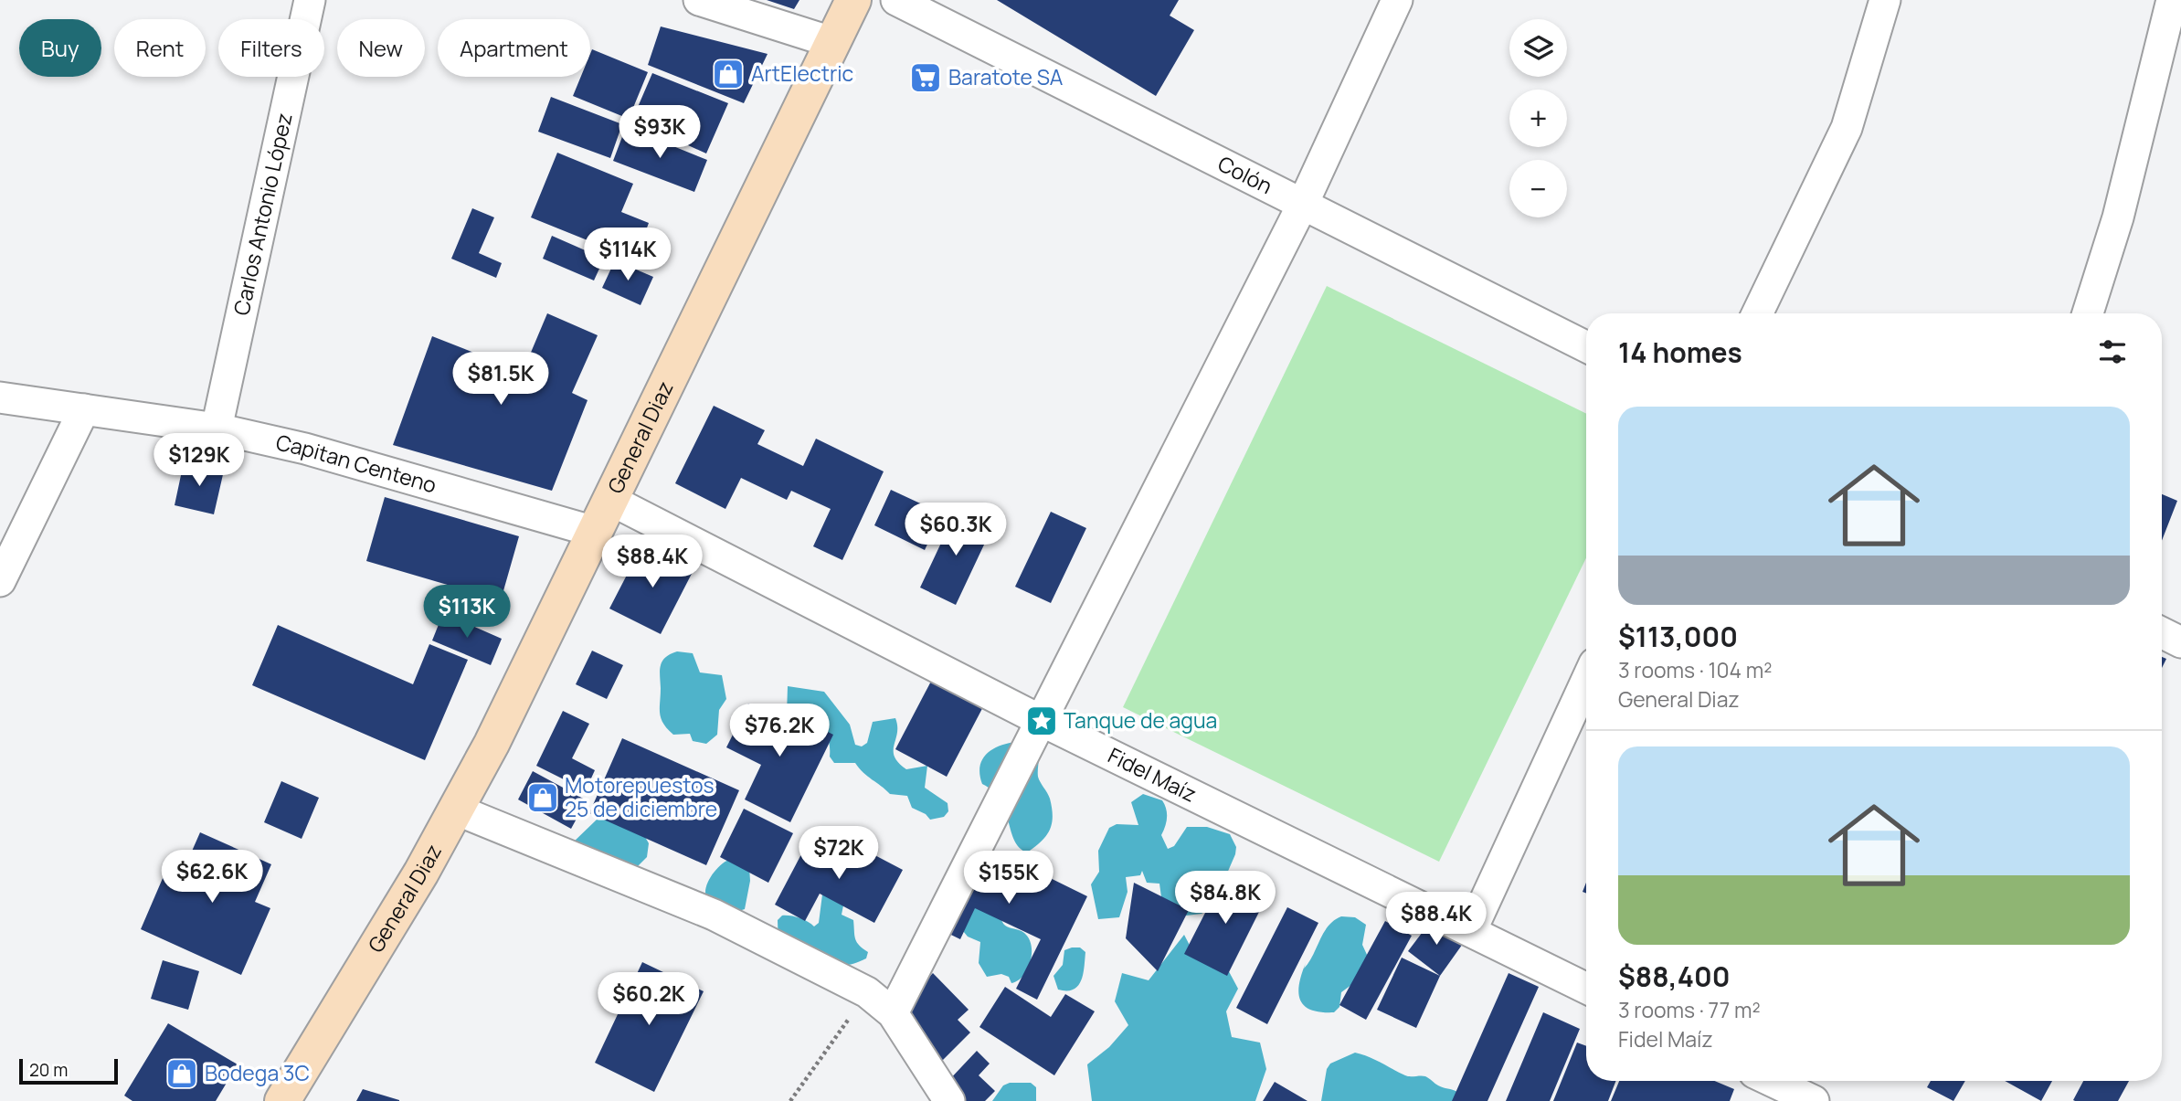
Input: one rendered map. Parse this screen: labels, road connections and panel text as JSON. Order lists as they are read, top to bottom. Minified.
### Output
{"streets":{"main road":["General Diaz"],"street":["Colón","Carlos Antonio López","Capitan Centeno","Fidel Maíz"]},"crossings":[["Carlos Antonio López","Capitan Centeno"],["General Diaz","Capitan Centeno"],["General Diaz","Fidel Maíz"]],"places":{"shop":["ArtElectric","Motorepuestos 25 de diciembre","Bodega 3C"],"supermarket":["Baratote SA"],"place":["Tanque de agua"]},"scale_bar":"20 m","page":{"map_buttons":["+","−"],"chip":["Buy","Rent","Filters","New","Apartment"],"price":["$93K","$114K","$81.5K","$129K","$60.3K","$88.4K","$113K","$76.2K","$72K","$62.6K","$155K","$84.8K","$88.4K","$60.2K"],"heading":"14 homes","list":[{"name":"$113,000","note":"3 rooms · 104 m² · General Diaz"},{"name":"$88,400","note":"3 rooms · 77 m² · Fidel Maíz"}],"scale":"20 m"}}
